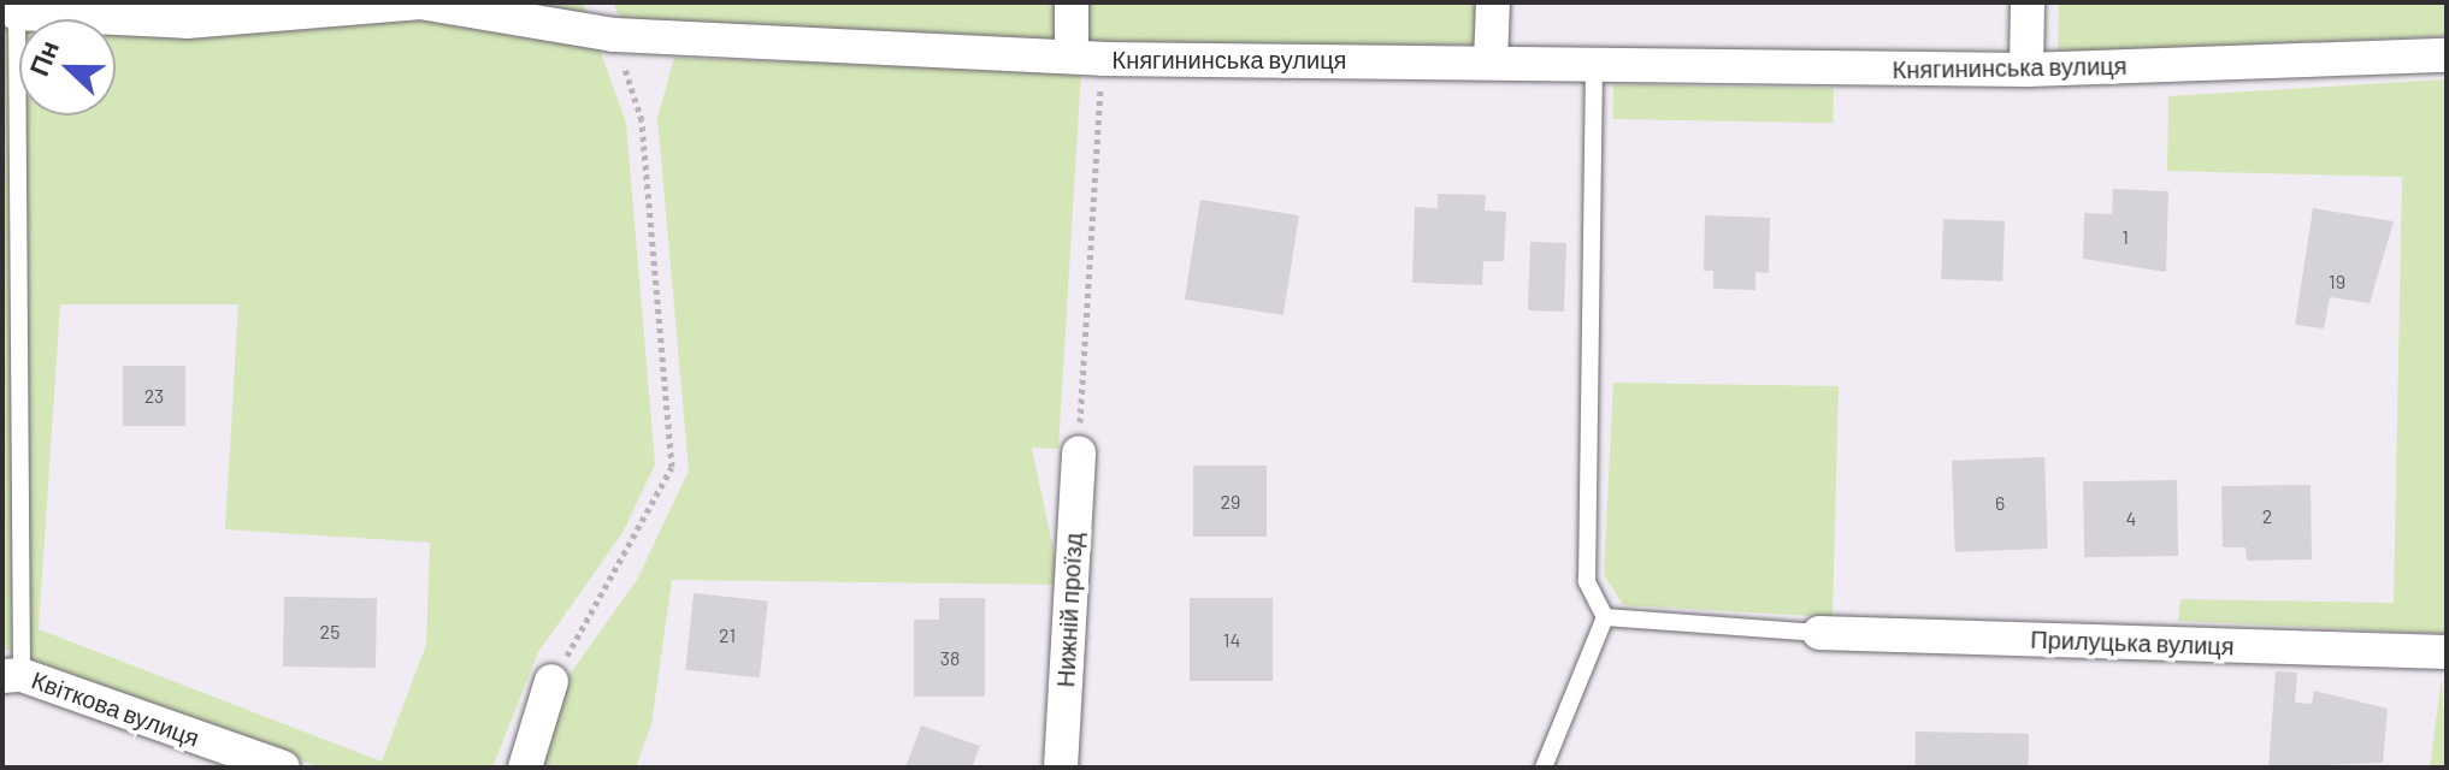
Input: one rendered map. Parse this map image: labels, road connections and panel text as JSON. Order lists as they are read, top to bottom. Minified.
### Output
{"streets":{"street":["Княгининська вулиця","Нижній проїзд","Прилуцька вулиця","Квіткова вулиця"]},"house_numbers":["1","19","23","29","6","2","4","25","21","14","38"],"north":"left"}
